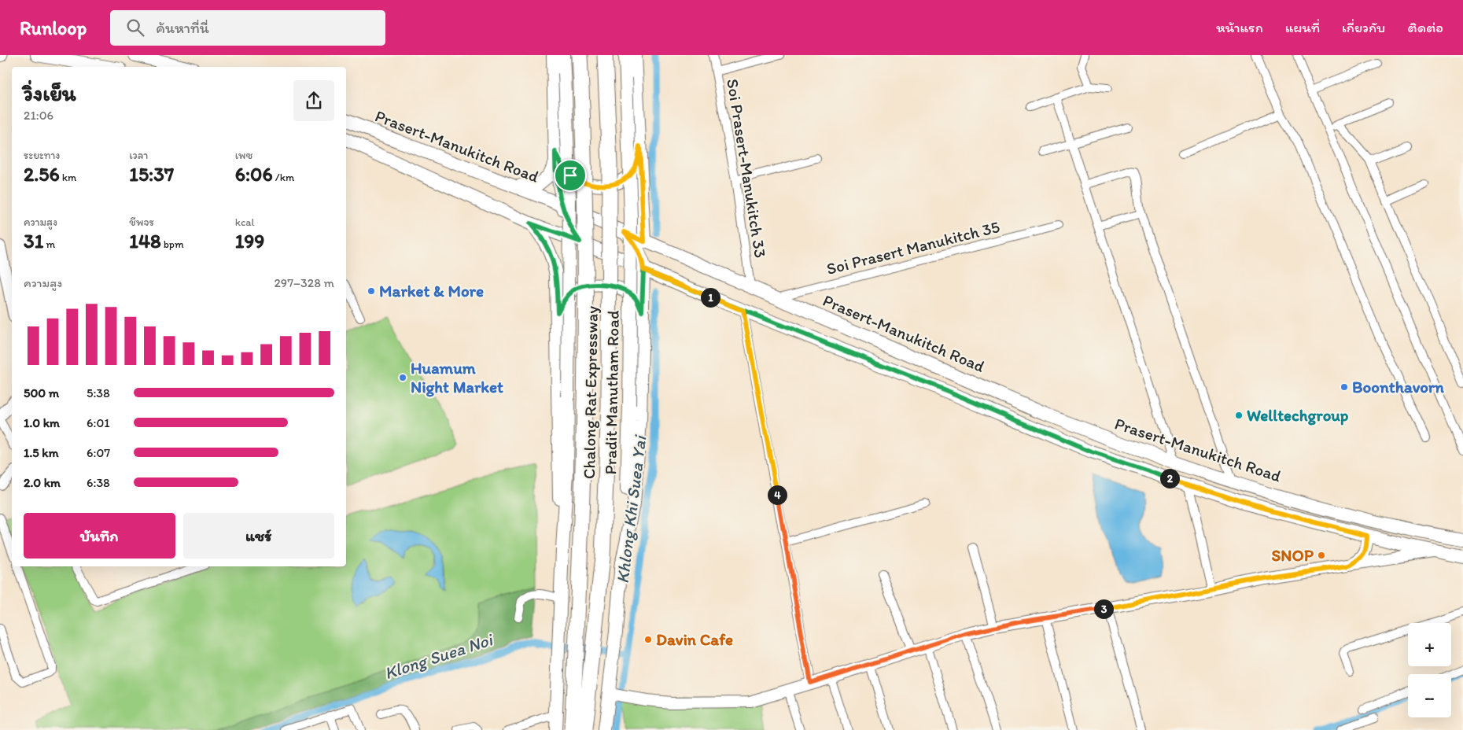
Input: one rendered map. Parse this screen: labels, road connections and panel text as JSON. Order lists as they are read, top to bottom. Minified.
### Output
{"streets":{"highway":["Chalong Rat Expressway"],"main road":["Prasert-Manukitch Road","Pradit Manutham Road"],"street":["Soi Prasert-Manukitch 33","Soi Prasert Manukitch 35"]},"crossings":[["Prasert-Manukitch Road","Soi Prasert-Manukitch 33"],["Prasert-Manukitch Road","Soi Prasert Manukitch 35"]],"water":["Khlong Khi Suea Yai","Klong Suea Noi"],"places":["Market & More","Huamum Night Market","Boonthavorn","Welltechgroup","SNOP","Davin Cafe"],"page":{"header":"Runloop","search":"ค้นหาที่นี่","nav":["หน้าแรก","แผนที่","เกี่ยวกับ","ติดต่อ"],"heading":["วิ่งเย็น","21:06"],"stats":[["ระยะทาง","2.56 km"],["เวลา","15:37"],["เพซ","6:06 /km"],["ความสูง","31 m"],["ชีพจร","148 bpm"],["kcal","199"]],"chart":["ความสูง","297–328 m"],"pins":["1","2","4","3"],"list":[{"name":"500 m","note":"5:38"},{"name":"1.0 km","note":"6:01"},{"name":"1.5 km","note":"6:07"},{"name":"2.0 km","note":"6:38"}],"buttons":["บันทึก","แชร์"],"map_buttons":["+","−"]}}
